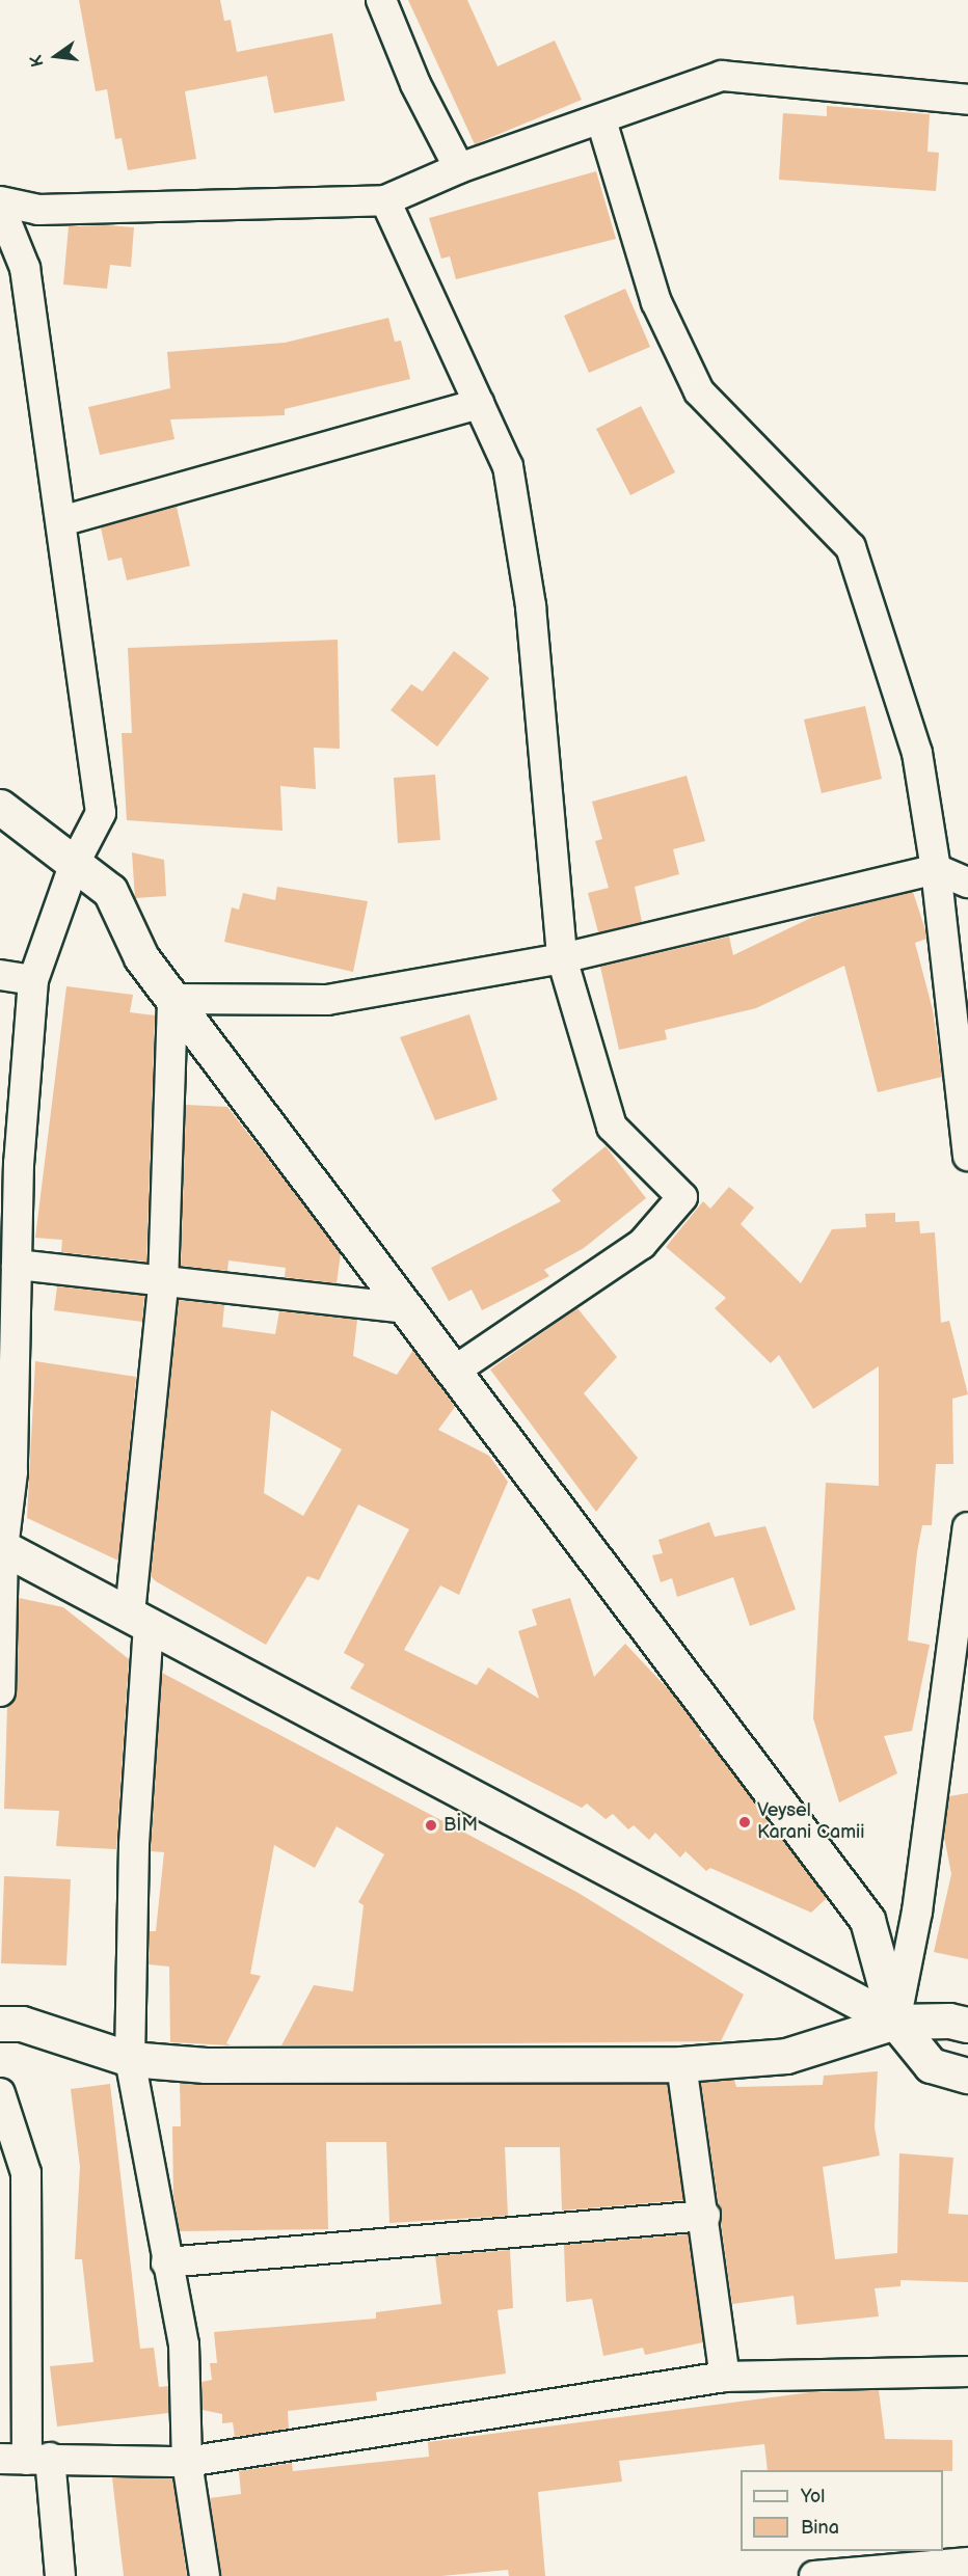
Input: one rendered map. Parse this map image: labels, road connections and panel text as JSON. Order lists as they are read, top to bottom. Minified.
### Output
{"places":["Veysel Karani Camii","BİM"],"legend":["Yol","Bina"],"north":"left"}
